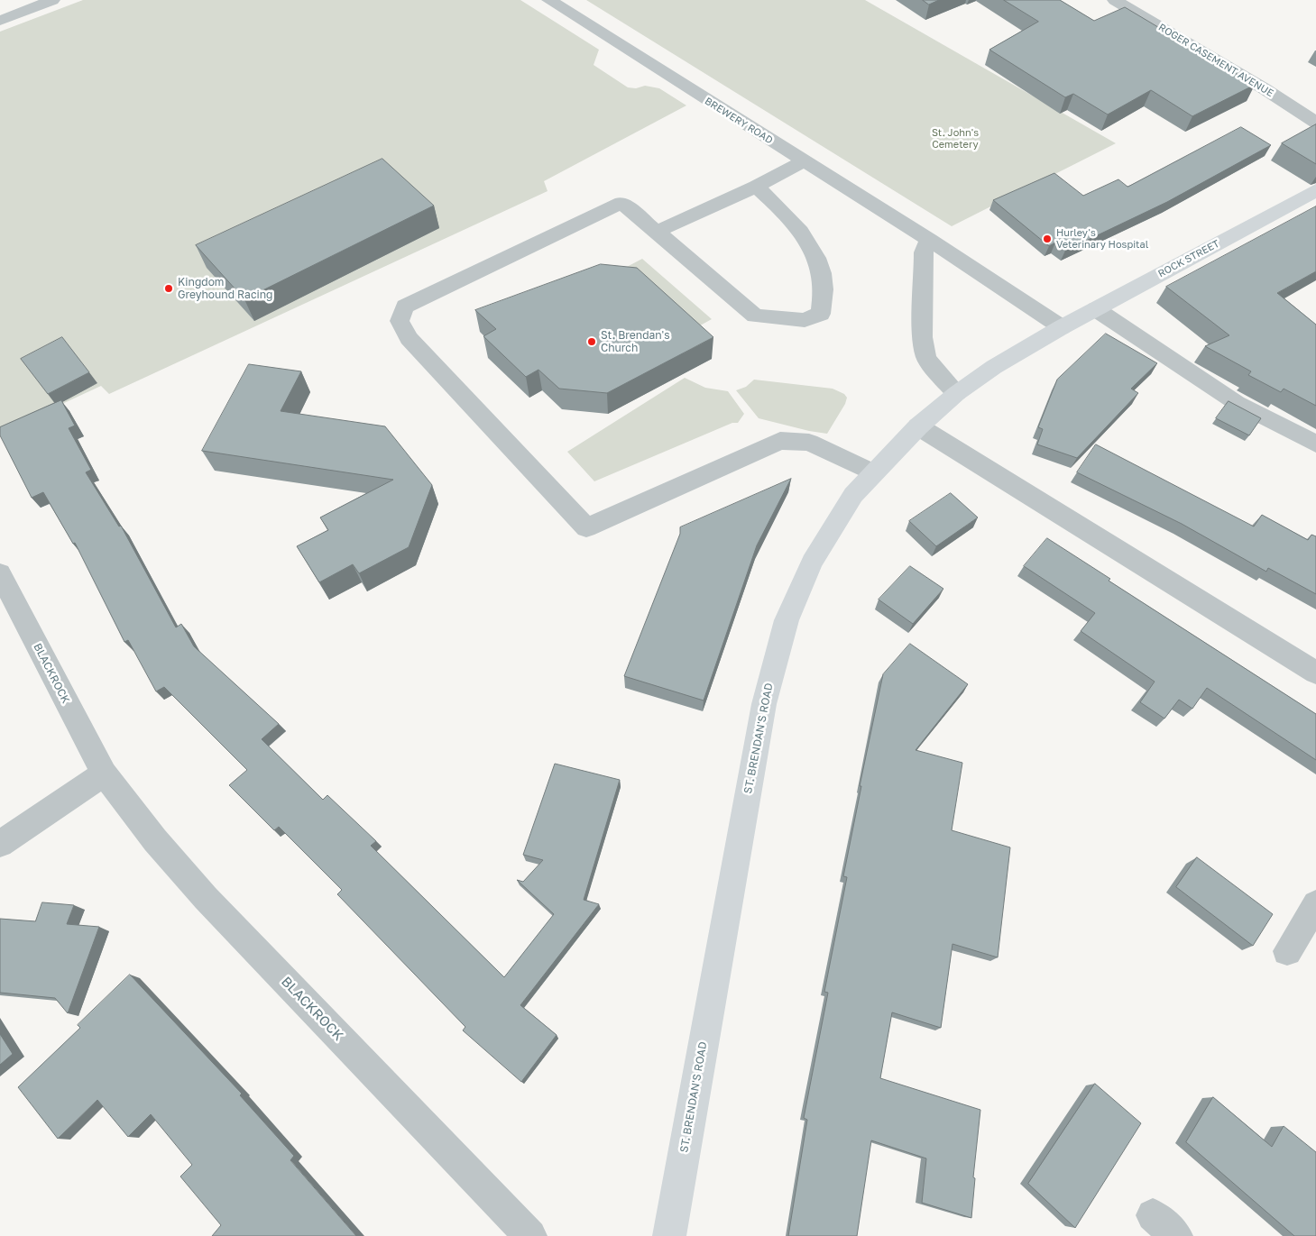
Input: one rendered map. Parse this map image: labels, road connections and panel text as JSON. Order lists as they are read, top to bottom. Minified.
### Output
{"streets":{"main road":["ROCK STREET","ST. BRENDAN'S ROAD"],"street":["ROGER CASEMENT AVENUE","BREWERY ROAD","BLACKROCK"]},"crossings":[["BREWERY ROAD","ROCK STREET"],["BREWERY ROAD","ST. BRENDAN'S ROAD"],["ROCK STREET","ST. BRENDAN'S ROAD"]],"parks":["St. John's Cemetery"],"places":["Hurley's Veterinary Hospital","Kingdom Greyhound Racing","St. Brendan's Church"]}
